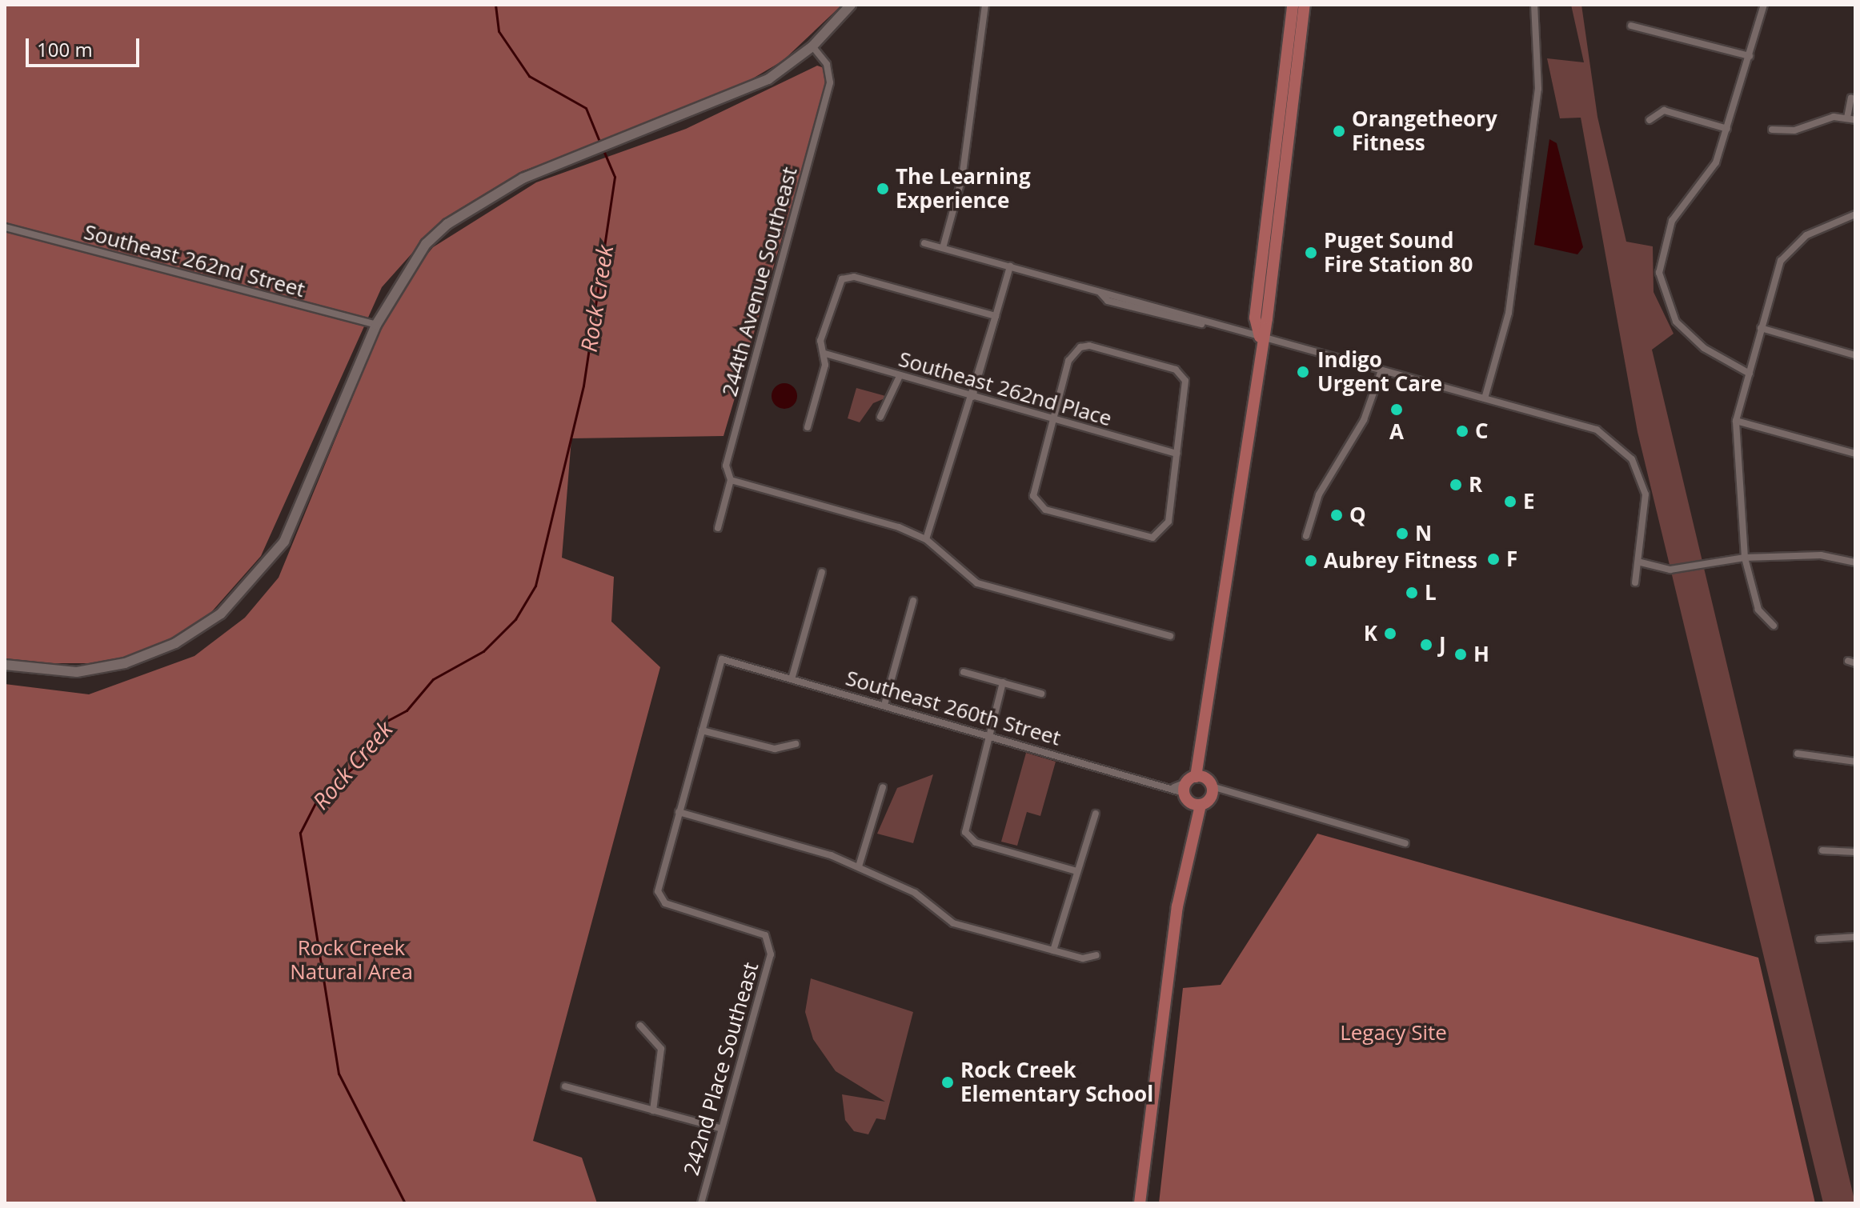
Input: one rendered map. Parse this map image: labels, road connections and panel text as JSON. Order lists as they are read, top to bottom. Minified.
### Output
{"streets":{"street":["Southeast 262nd Street","244th Avenue Southeast","Southeast 262nd Place","Southeast 260th Street","242nd Place Southeast"]},"water":["Rock Creek"],"parks":["Rock Creek Natural Area","Legacy Site"],"places":["Orangetheory Fitness","The Learning Experience","Puget Sound Fire Station 80","Indigo Urgent Care","A","C","R","E","Q","N","F","Aubrey Fitness","L","K","J","H","Rock Creek Elementary School"],"scale_bar":"100 m"}
